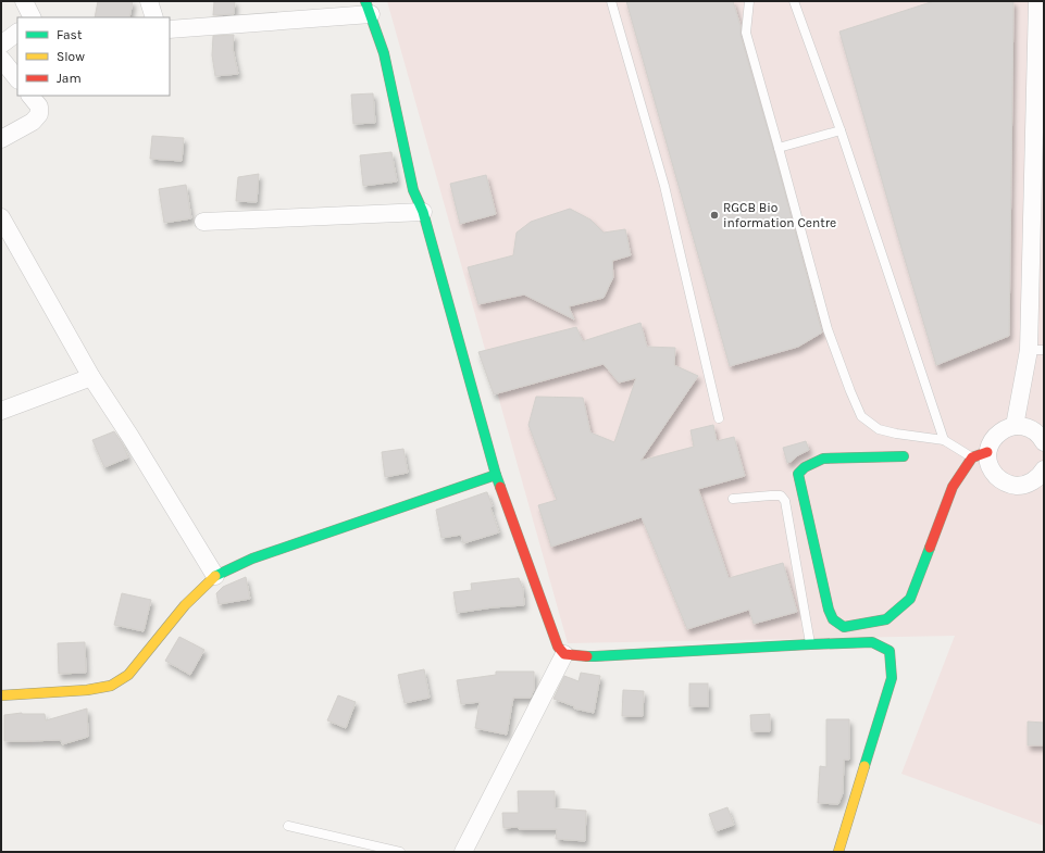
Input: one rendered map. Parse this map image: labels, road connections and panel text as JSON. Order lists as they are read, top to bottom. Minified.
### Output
{"places":["RGCB Bio information Centre"],"legend":["Fast","Slow","Jam"]}
